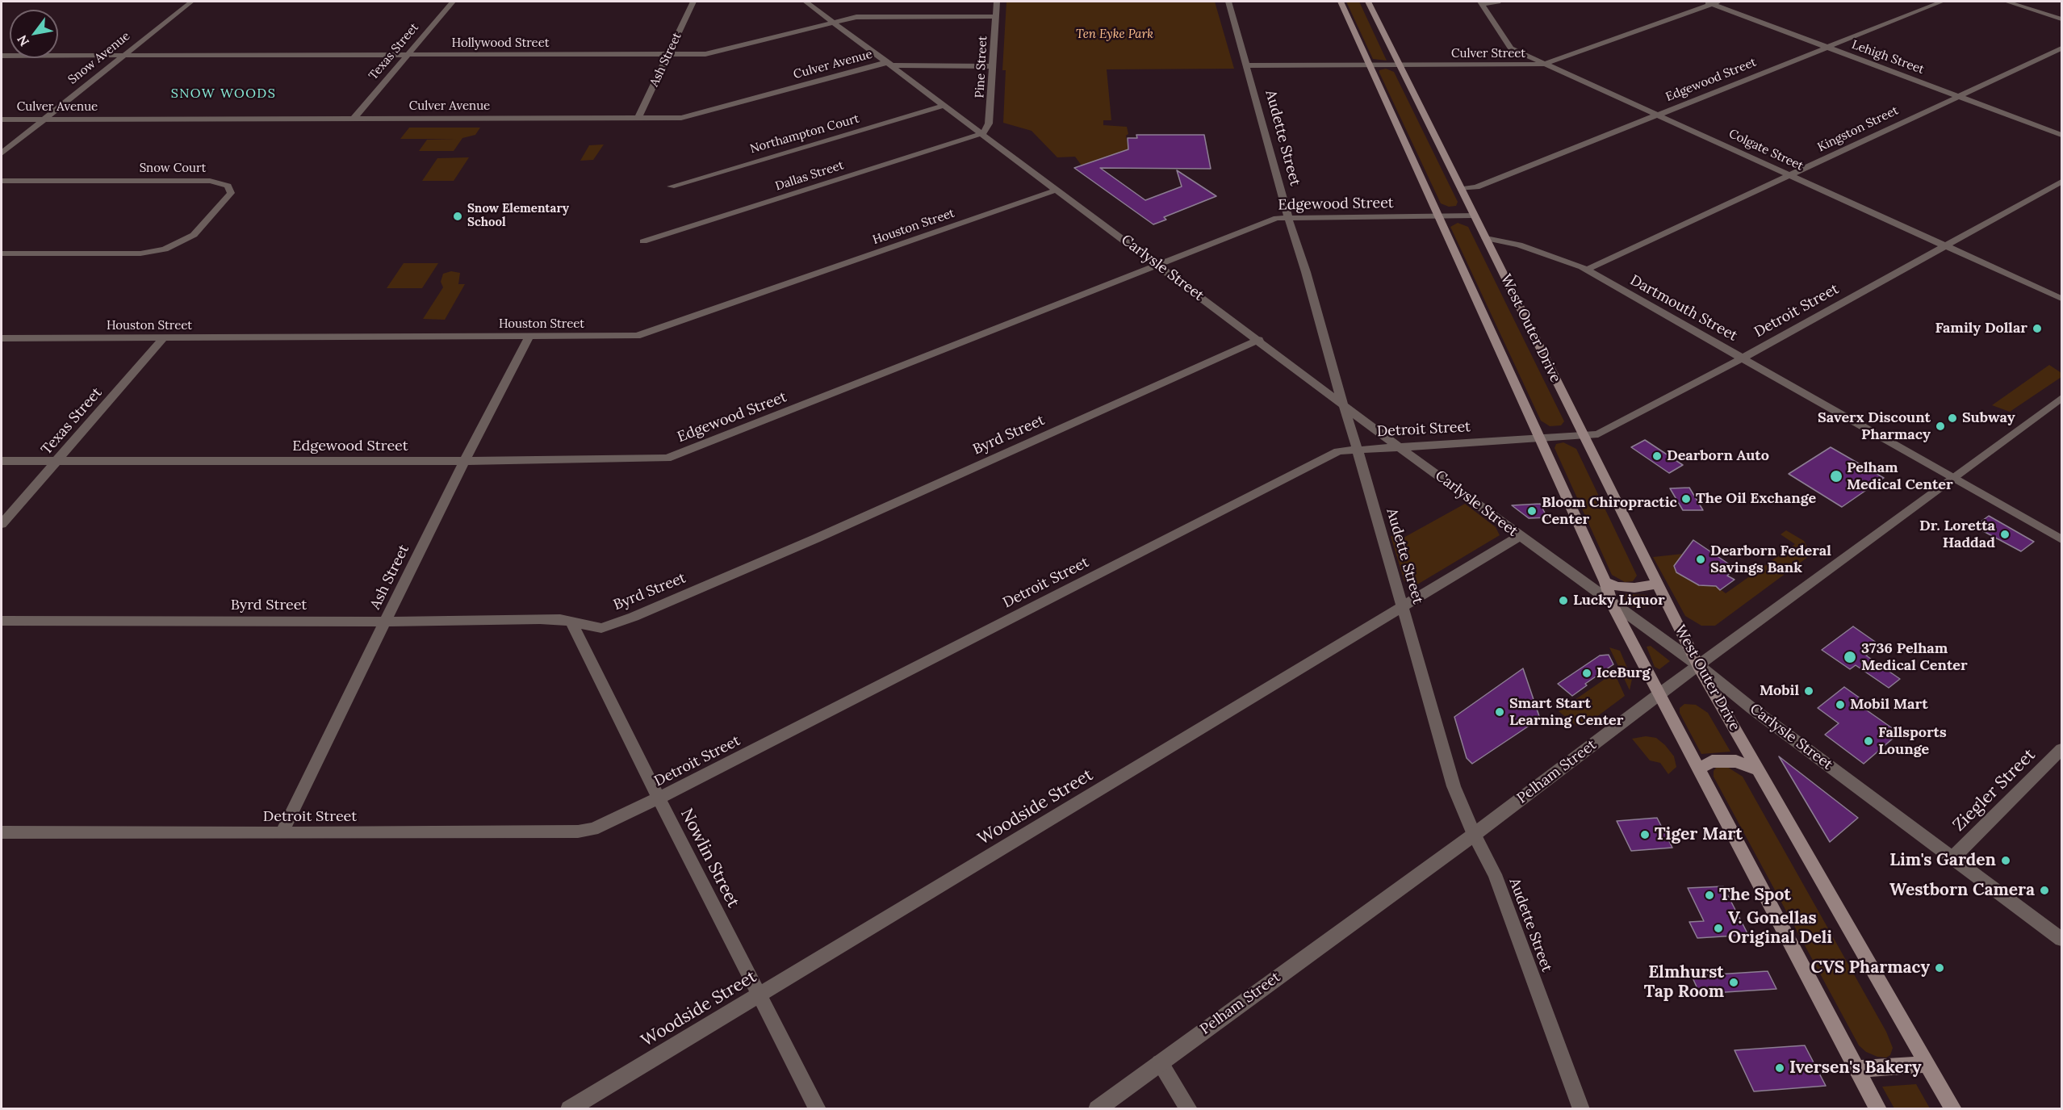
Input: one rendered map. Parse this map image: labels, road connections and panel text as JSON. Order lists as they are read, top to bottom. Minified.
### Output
{"streets":{"main road":["West Outer Drive"],"street":["Hollywood Street","Texas Street","Culver Street","Lehigh Street","Snow Avenue","Ash Street","Culver Avenue","Pine Street","Edgewood Street","Kingston Street","Northampton Court","Audette Street","Colgate Street","Snow Court","Dallas Street","Houston Street","Carlysle Street","Dartmouth Street","Detroit Street","Byrd Street","Pelham Street","Ziegler Street","Woodside Street","Nowlin Street"]},"crossings":[["Hollywood Street","Texas Street"],["Hollywood Street","Snow Avenue"],["Hollywood Street","Ash Street"],["Hollywood Street","Pine Street"],["Hollywood Street","Carlysle Street"],["Texas Street","Culver Avenue"],["Texas Street","Edgewood Street"],["Texas Street","Houston Street"],["Culver Street","Lehigh Street"],["Culver Street","Audette Street"],["Culver Street","Colgate Street"],["Culver Street","West Outer Drive"],["Lehigh Street","Edgewood Street"],["Lehigh Street","Kingston Street"],["Snow Avenue","Culver Avenue"],["Ash Street","Culver Avenue"],["Ash Street","Edgewood Street"],["Ash Street","Houston Street"],["Ash Street","Detroit Street"],["Ash Street","Byrd Street"],["Culver Avenue","Pine Street"],["Culver Avenue","Carlysle Street"],["Pine Street","Dallas Street"],["Pine Street","Carlysle Street"],["Edgewood Street","Audette Street"],["Edgewood Street","Colgate Street"],["Edgewood Street","Carlysle Street"],["Edgewood Street","West Outer Drive"],["Kingston Street","Colgate Street"],["Kingston Street","Dartmouth Street"],["Northampton Court","Carlysle Street"],["Audette Street","Carlysle Street"],["Audette Street","Detroit Street"],["Audette Street","Pelham Street"],["Audette Street","Woodside Street"],["Colgate Street","Detroit Street"],["Dallas Street","Carlysle Street"],["Houston Street","Carlysle Street"],["Carlysle Street","Detroit Street"],["Carlysle Street","West Outer Drive"],["Carlysle Street","Byrd Street"],["Carlysle Street","Pelham Street"],["Carlysle Street","Ziegler Street"],["Carlysle Street","Woodside Street"],["Dartmouth Street","Detroit Street"],["Dartmouth Street","West Outer Drive"],["Dartmouth Street","Pelham Street"],["Detroit Street","West Outer Drive"],["Detroit Street","Nowlin Street"],["West Outer Drive","Pelham Street"],["Byrd Street","Nowlin Street"],["Woodside Street","Nowlin Street"]],"districts":["SNOW WOODS"],"parks":["Ten Eyke Park"],"places":["Snow Elementary School","Family Dollar","Subway","Saverx Discount Pharmacy","Dearborn Auto","Pelham Medical Center","The Oil Exchange","Bloom Chiropractic Center","Dr. Loretta Haddad","Dearborn Federal Savings Bank","Lucky Liquor","3736 Pelham Medical Center","IceBurg","Mobil","Mobil Mart","Smart Start Learning Center","Fallsports Lounge","Tiger Mart","Lim's Garden","Westborn Camera","The Spot","V. Gonellas Original Deli","CVS Pharmacy","Elmhurst Tap Room","Iversen's Bakery"],"north":"bottom left"}
